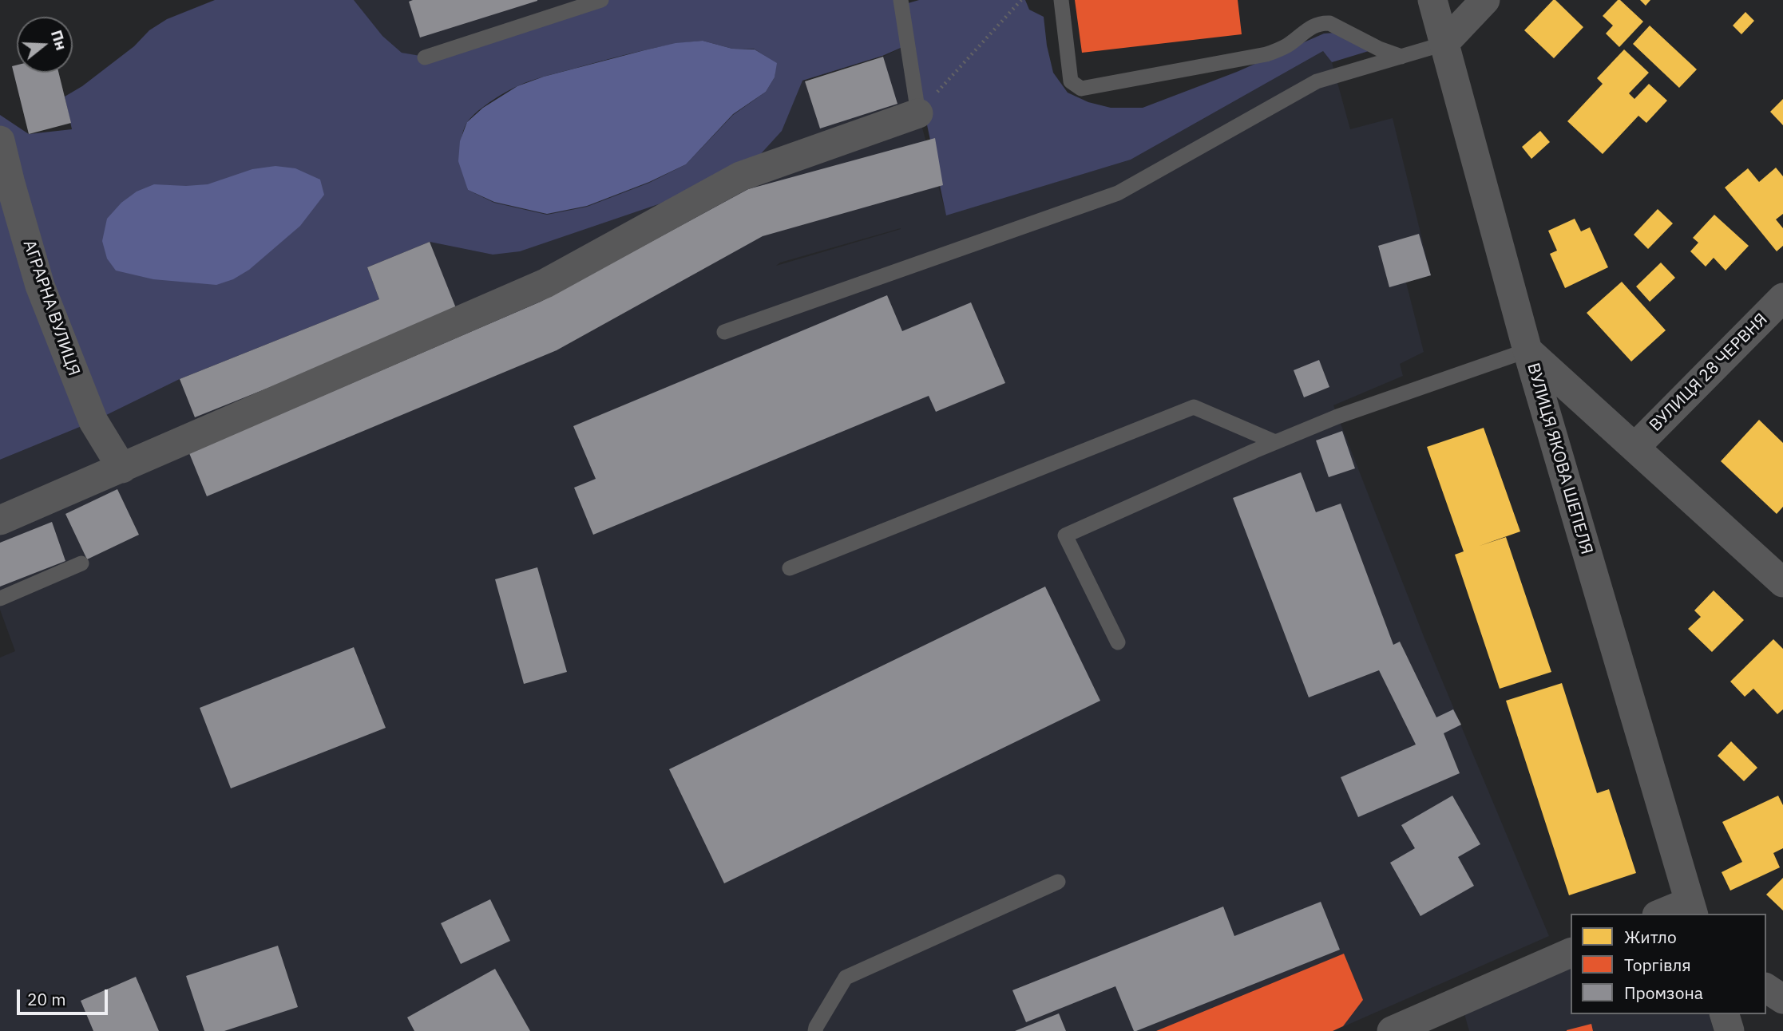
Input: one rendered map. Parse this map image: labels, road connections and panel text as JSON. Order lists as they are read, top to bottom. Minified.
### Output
{"streets":{"street":["АГРАРНА ВУЛИЦЯ","ВУЛИЦЯ 28 ЧЕРВНЯ","ВУЛИЦЯ ЯКОВА ШЕПЕЛЯ"]},"legend":["Житло","Торгівля","Промзона"],"scale_bar":"20 m","north":"right"}
